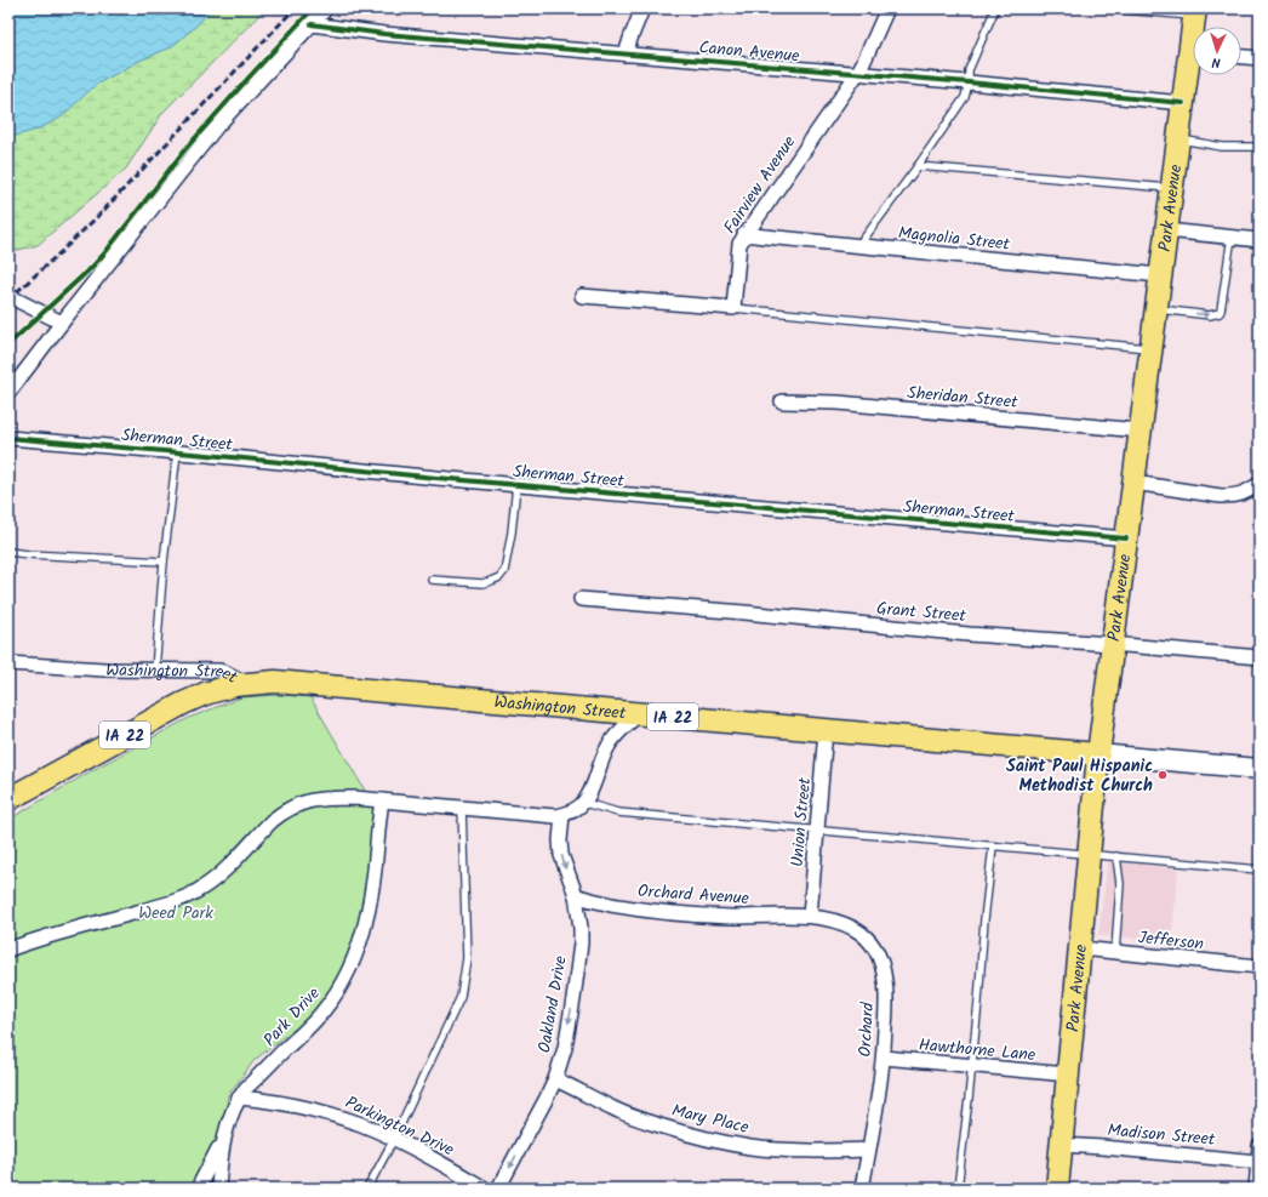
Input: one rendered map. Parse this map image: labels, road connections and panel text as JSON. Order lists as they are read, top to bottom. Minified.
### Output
{"streets":{"main road":["Park Avenue","Washington Street","IA 22"],"street":["Canon Avenue","Fairview Avenue","Magnolia Street","Sheridan Street","Sherman Street","Grant Street","Union Street","Orchard Avenue","Jefferson","Oakland Drive","Park Drive","Orchard","Hawthorne Lane","Mary Place","Parkington Drive","Madison Street"]},"crossings":[["Canon Avenue","Fairview Avenue"],["Canon Avenue","Park Avenue"],["Fairview Avenue","Magnolia Street"],["Park Avenue","Magnolia Street"],["Park Avenue","Sheridan Street"],["Park Avenue","Sherman Street"],["Park Avenue","Grant Street"],["Park Avenue","Washington Street"],["Park Avenue","Jefferson"],["Park Avenue","Hawthorne Lane"],["Park Avenue","Madison Street"],["Washington Street","IA 22"],["Washington Street","Union Street"],["Union Street","Orchard Avenue"],["Union Street","Orchard"],["Orchard Avenue","Oakland Drive"],["Orchard Avenue","Orchard"],["Oakland Drive","Mary Place"],["Park Drive","Parkington Drive"],["Orchard","Hawthorne Lane"],["Orchard","Mary Place"]],"one_way":["Oakland Drive"],"parks":["Weed Park"],"places":["Saint Paul Hispanic Methodist Church"],"north":"bottom"}
